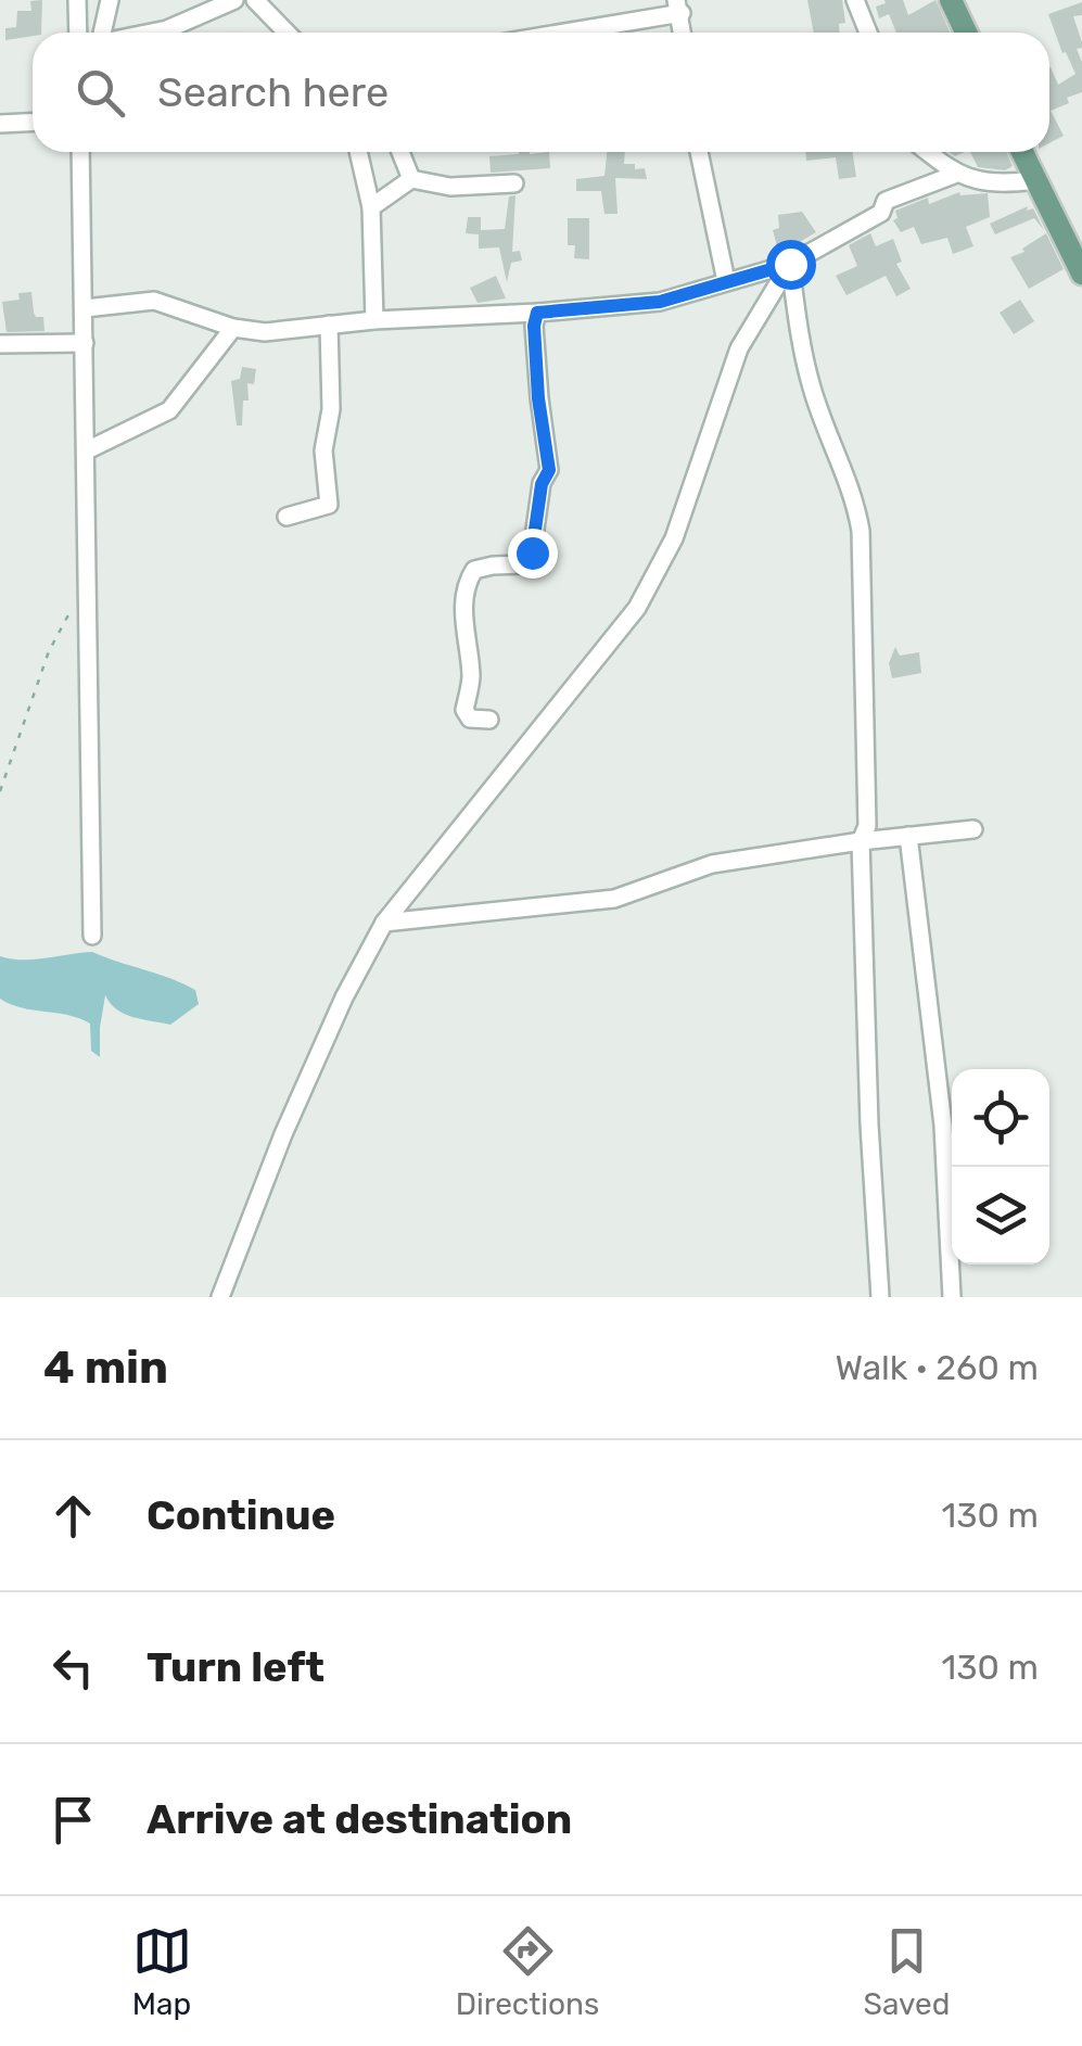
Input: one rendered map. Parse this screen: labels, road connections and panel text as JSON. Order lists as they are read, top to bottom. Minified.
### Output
{"page":{"search":"Search here","heading":["4 min","Walk · 260 m"],"list":[["Continue","130 m"],["Turn left","130 m"],"Arrive at destination"],"nav":["Map","Directions","Saved"]}}
